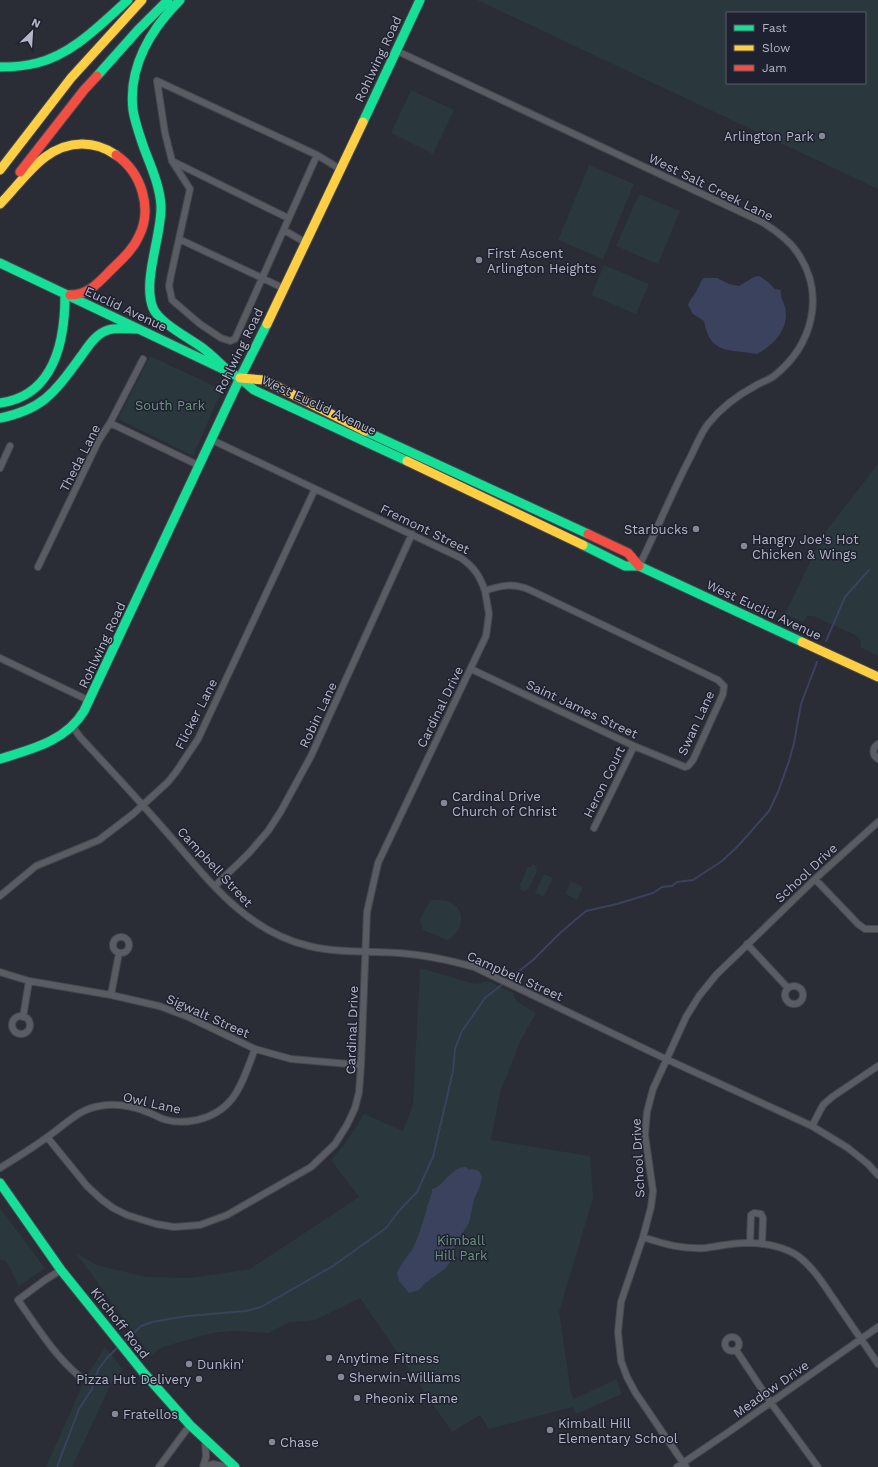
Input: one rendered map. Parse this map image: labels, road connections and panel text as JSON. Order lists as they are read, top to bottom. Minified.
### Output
{"streets":{"main road":["Rohlwing Road","Euclid Avenue","West Euclid Avenue","Kirchoff Road"],"street":["West Salt Creek Lane","Theda Lane","Fremont Street","Cardinal Drive","Saint James Street","Flicker Lane","Robin Lane","Swan Lane","Heron Court","Campbell Street","School Drive","Sigwalt Street","Owl Lane","Meadow Drive"]},"crossings":[["Rohlwing Road","West Salt Creek Lane"],["Rohlwing Road","Euclid Avenue"],["Rohlwing Road","West Euclid Avenue"],["Rohlwing Road","Fremont Street"],["Rohlwing Road","Campbell Street"],["West Salt Creek Lane","West Euclid Avenue"],["Euclid Avenue","West Euclid Avenue"],["Fremont Street","Cardinal Drive"],["Fremont Street","Flicker Lane"],["Fremont Street","Robin Lane"],["Fremont Street","Swan Lane"],["Cardinal Drive","Saint James Street"],["Cardinal Drive","Swan Lane"],["Cardinal Drive","Campbell Street"],["Cardinal Drive","Sigwalt Street"],["Cardinal Drive","Owl Lane"],["Saint James Street","Swan Lane"],["Saint James Street","Heron Court"],["Flicker Lane","Campbell Street"],["Robin Lane","Campbell Street"],["Campbell Street","School Drive"],["School Drive","Meadow Drive"],["Sigwalt Street","Owl Lane"]],"parks":["South Park","Kimball Hill Park"],"places":["Arlington Park","First Ascent Arlington Heights","Starbucks","Hangry Joe's Hot Chicken & Wings","Cardinal Drive Church of Christ","Anytime Fitness","Dunkin'","Sherwin-Williams","Pizza Hut Delivery","Pheonix Flame","Fratellos","Kimball Hill Elementary School","Chase"],"legend":["Fast","Slow","Jam"],"north":"top right"}
